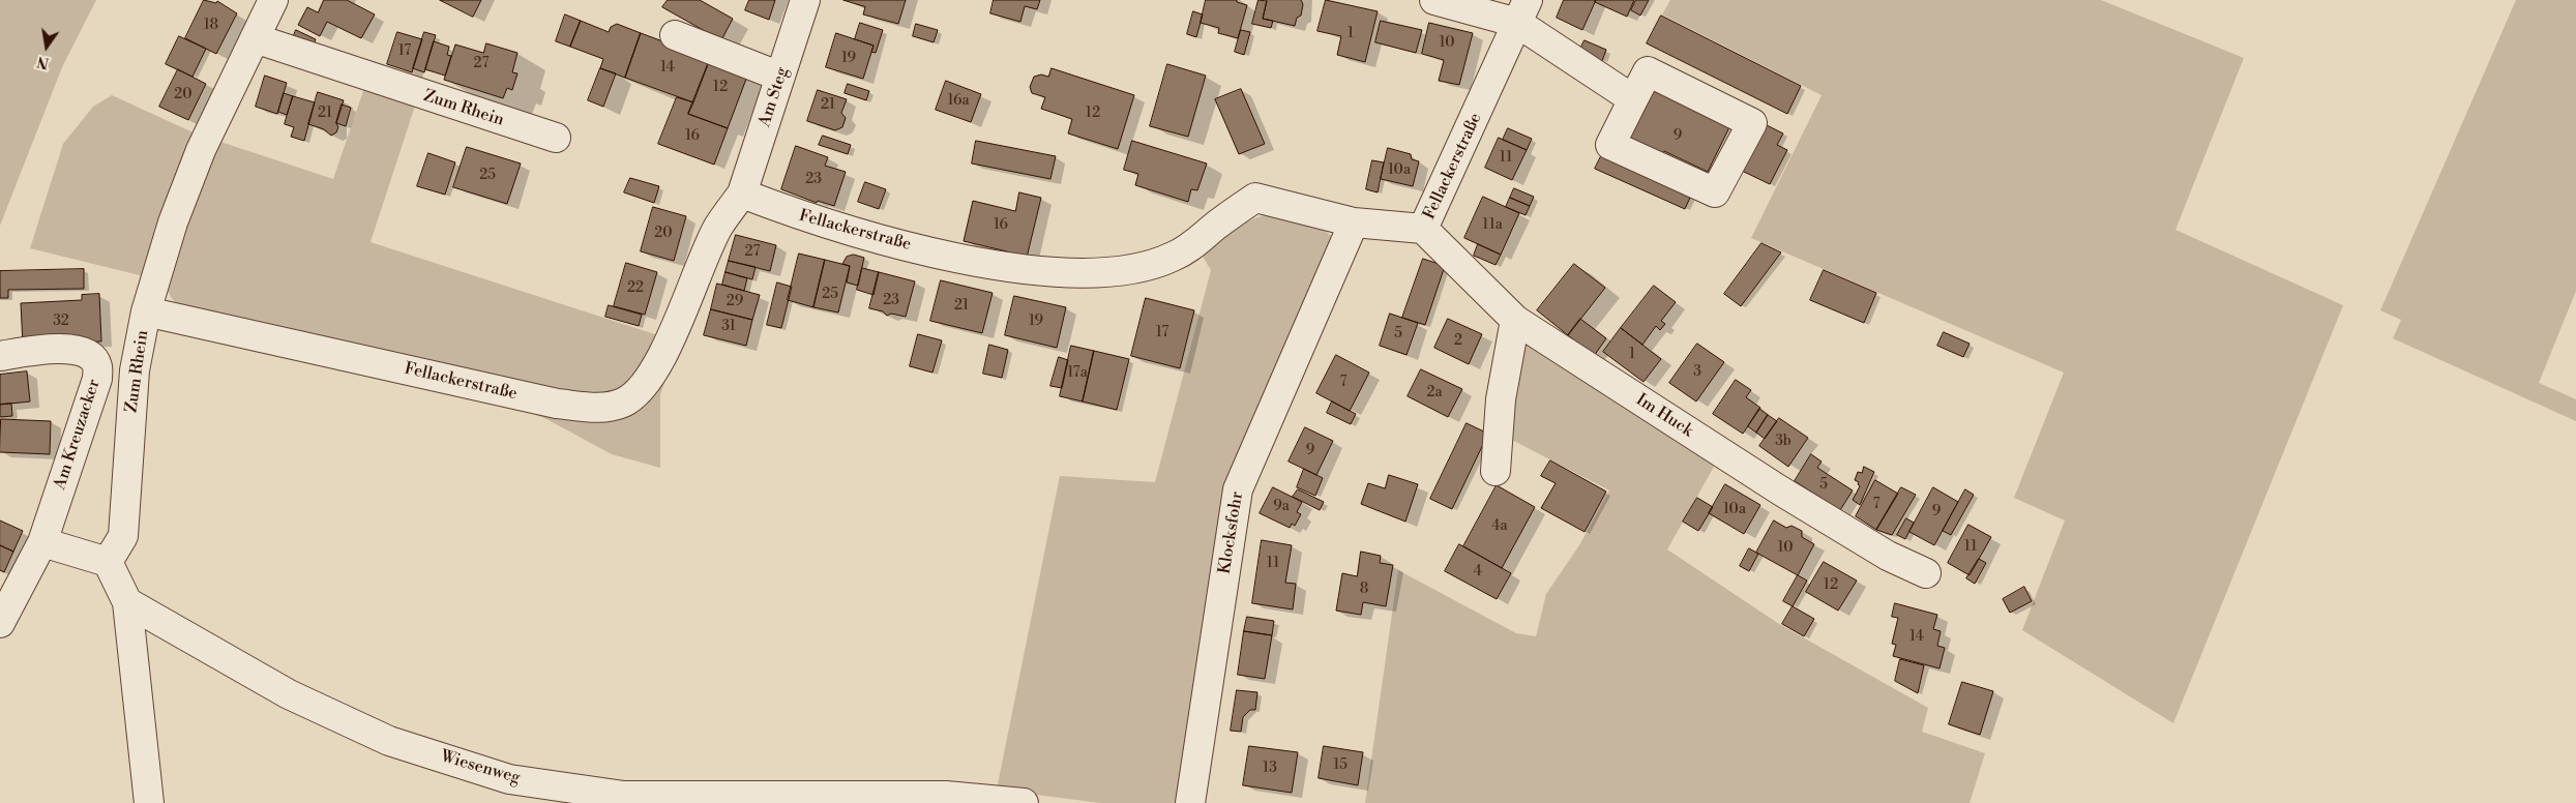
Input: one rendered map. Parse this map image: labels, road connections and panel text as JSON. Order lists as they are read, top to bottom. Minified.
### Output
{"streets":{"street":["Am Steg","Zum Rhein","Fellackerstraße","Im Huck","Am Kreuzacker","Klocksfohr","Wiesenweg"]},"crossings":[["Am Steg","Fellackerstraße"],["Zum Rhein","Fellackerstraße"],["Fellackerstraße","Im Huck"],["Fellackerstraße","Klocksfohr"]],"house_numbers":["18","1","10","17","19","27","14","12","20","16a","21","21","12","16","9","11","10a","25","23","16","11a","20","27","22","25","23","29","21","32","19","31","17","5","2","1","3","17a","7","2a","3b","9","5","7","9a","10a","9","4a","11","10","11","4","12","8","14","15","13"],"north":"bottom"}
